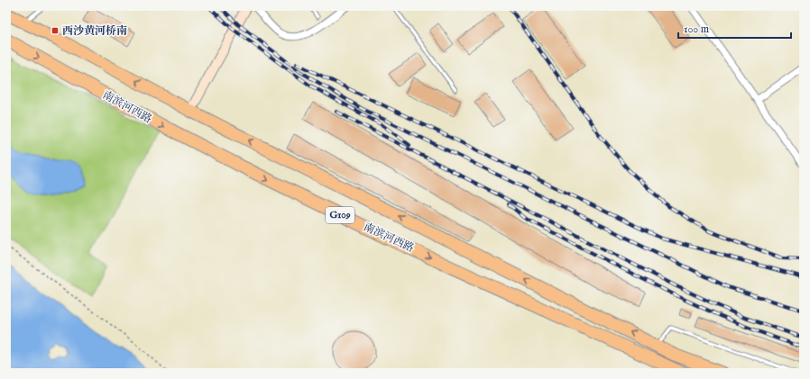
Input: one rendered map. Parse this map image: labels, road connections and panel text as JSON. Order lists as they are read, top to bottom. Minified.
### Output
{"streets":{"highway":["南滨河西路","G109"]},"crossings":[["南滨河西路","G109"]],"places":{"transit":["西沙黄河桥南"]},"scale_bar":"100 m"}
